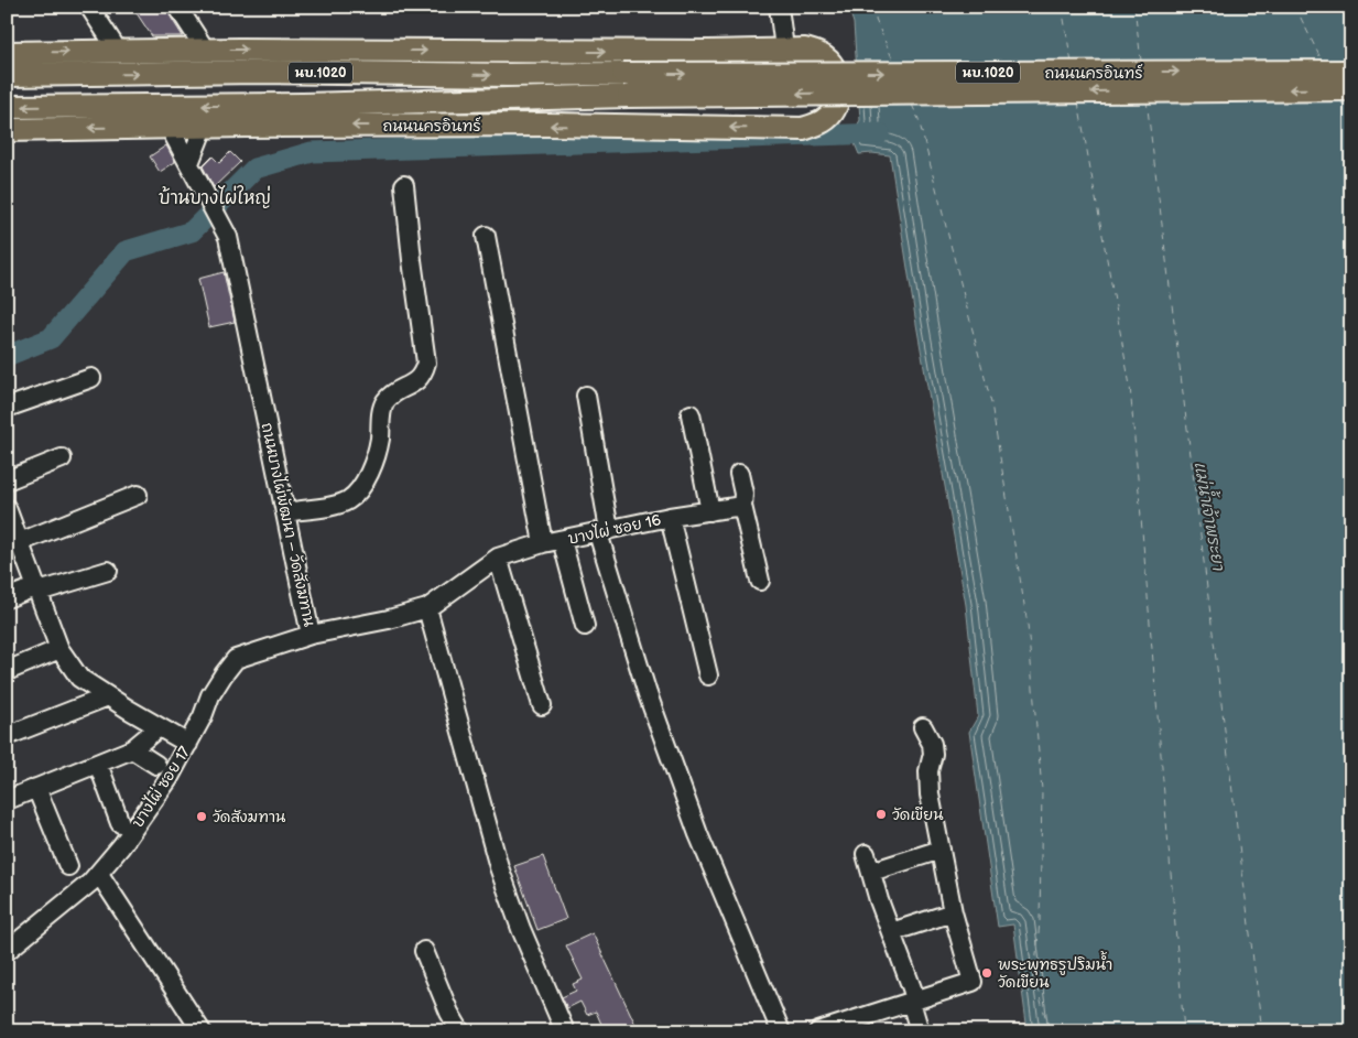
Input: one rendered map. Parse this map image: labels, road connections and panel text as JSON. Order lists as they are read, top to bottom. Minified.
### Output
{"streets":{"main road":["นบ.1020","ถนนนครอินทร์"],"street":["ถนนบางไผ่พัฒนา – วัดสังฆทาน","บางไผ่ ซอย 16","บางไผ่ ซอย 17"]},"crossings":[["ถนนนครอินทร์","ถนนบางไผ่พัฒนา – วัดสังฆทาน"],["ถนนบางไผ่พัฒนา – วัดสังฆทาน","บางไผ่ ซอย 16"],["ถนนบางไผ่พัฒนา – วัดสังฆทาน","บางไผ่ ซอย 17"]],"districts":["บ้านบางไผ่ใหญ่"],"water":["แม่น้ำเจ้าพระยา"],"places":["วัดเขียน","วัดสังฆทาน","พระพุทธรูปริมน้ำ วัดเขียน"]}
